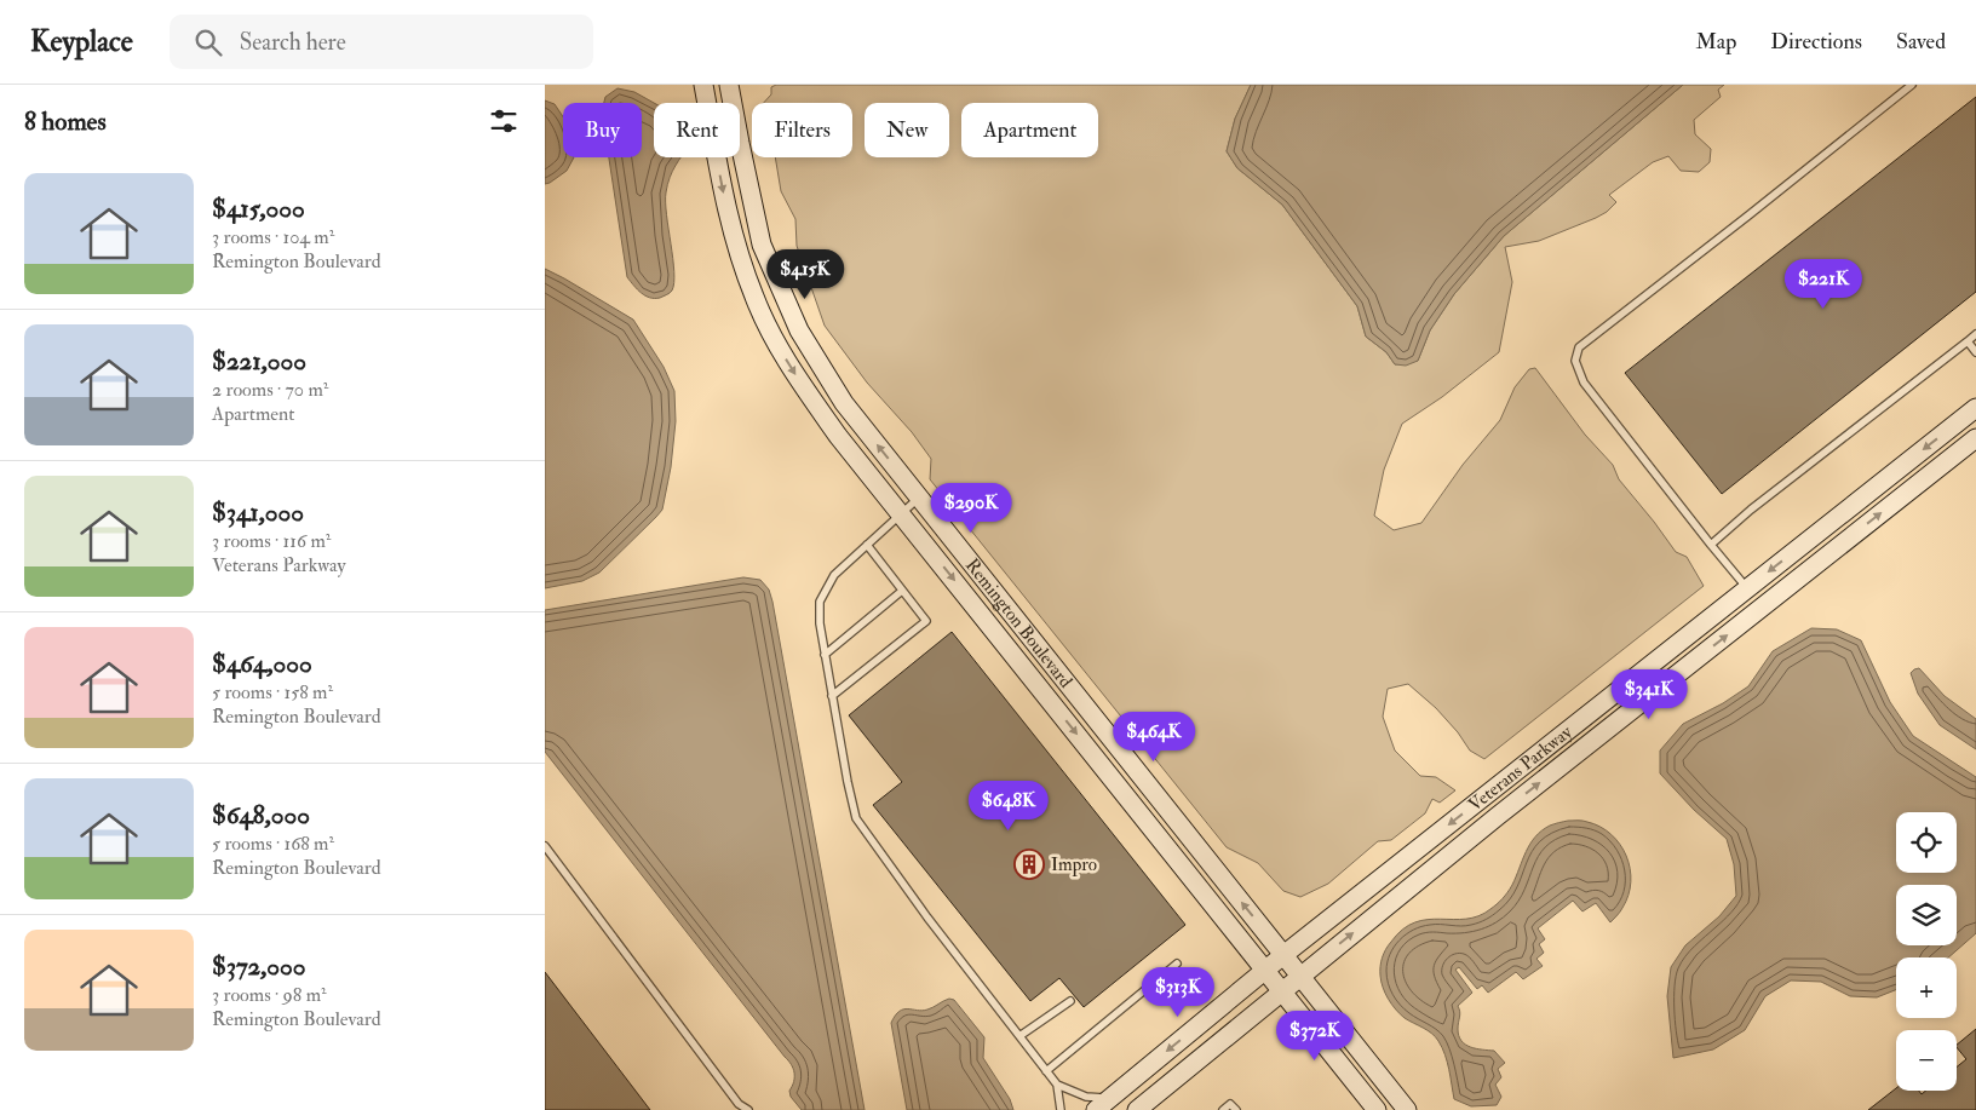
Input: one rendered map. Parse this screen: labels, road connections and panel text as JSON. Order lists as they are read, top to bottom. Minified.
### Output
{"streets":{"street":["Remington Boulevard","Veterans Parkway"]},"crossings":[["Remington Boulevard","Veterans Parkway"]],"places":{"building":["Impro"]},"page":{"header":"Keyplace","search":"Search here","nav":["Map","Directions","Saved"],"heading":"8 homes","chip":["Buy","Rent","Filters","New","Apartment"],"list":[{"name":"$415,000","note":"3 rooms · 104 m² · Remington Boulevard"},{"name":"$221,000","note":"2 rooms · 70 m² · Apartment"},{"name":"$341,000","note":"3 rooms · 116 m² · Veterans Parkway"},{"name":"$464,000","note":"5 rooms · 158 m² · Remington Boulevard"},{"name":"$648,000","note":"5 rooms · 168 m² · Remington Boulevard"},{"name":"$372,000","note":"3 rooms · 98 m² · Remington Boulevard"}],"price":["$415K","$221K","$290K","$341K","$464K","$648K","$313K","$372K"],"map_buttons":["+","−"]}}
